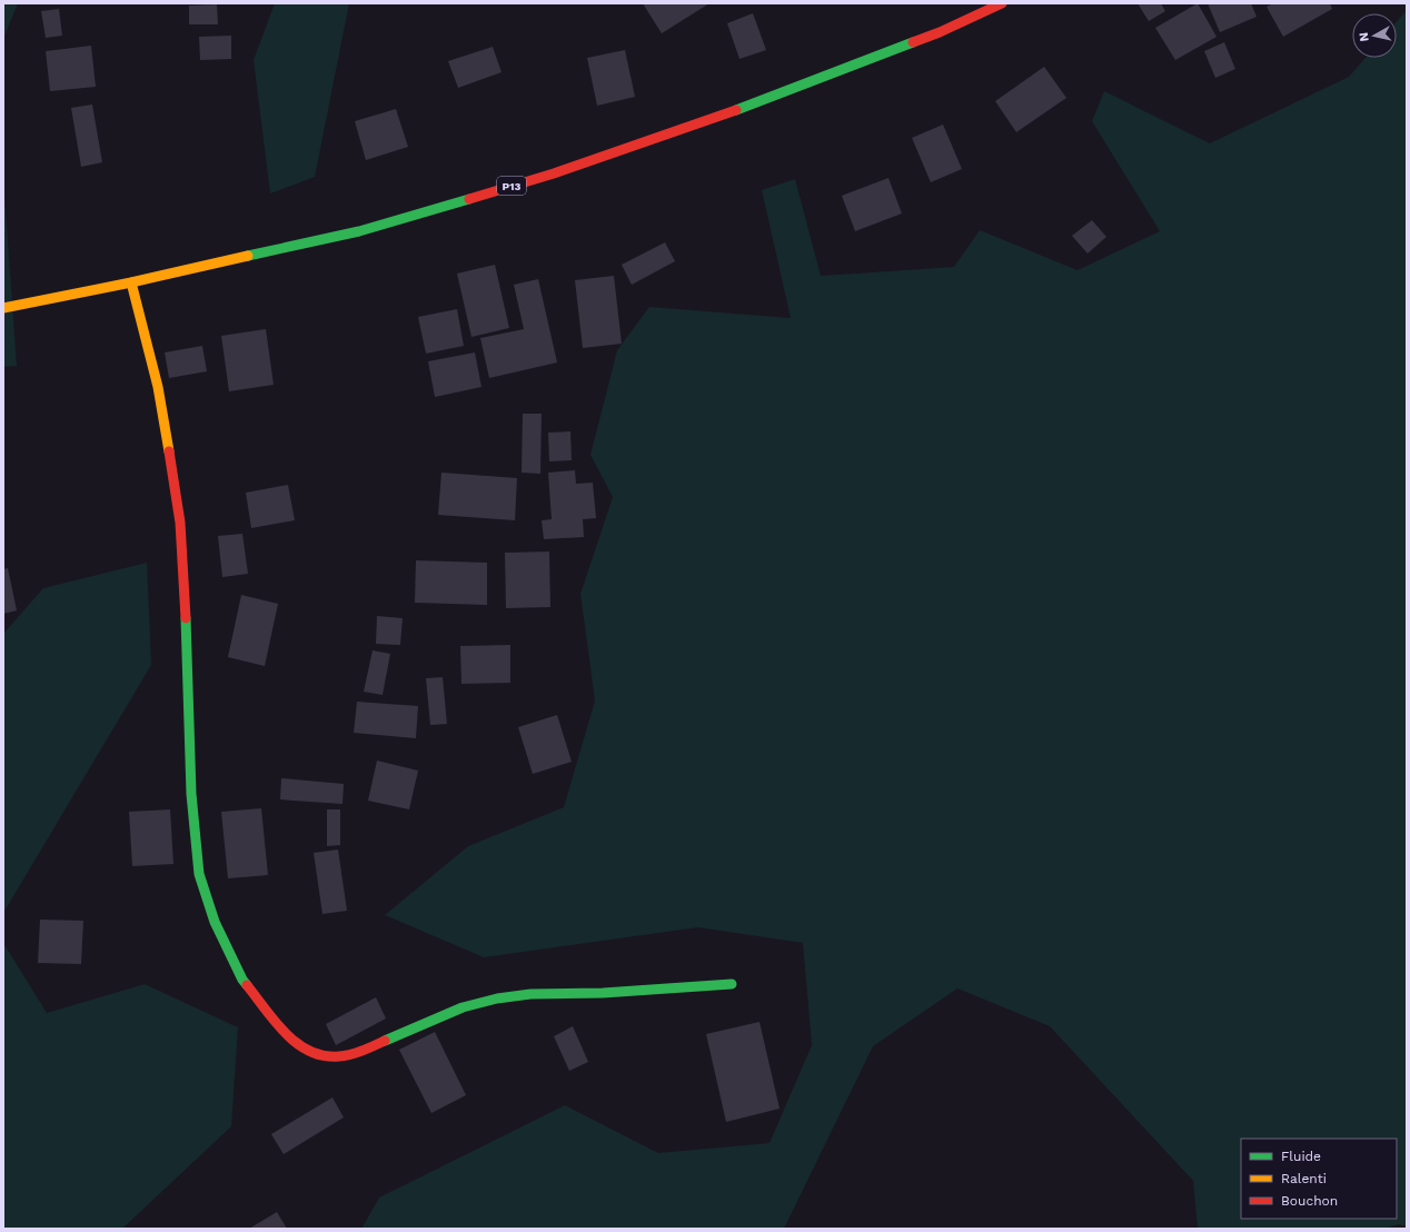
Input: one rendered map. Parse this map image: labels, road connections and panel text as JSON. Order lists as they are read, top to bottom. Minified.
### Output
{"streets":{"street":["P13"]},"legend":["Fluide","Ralenti","Bouchon"],"north":"left"}
